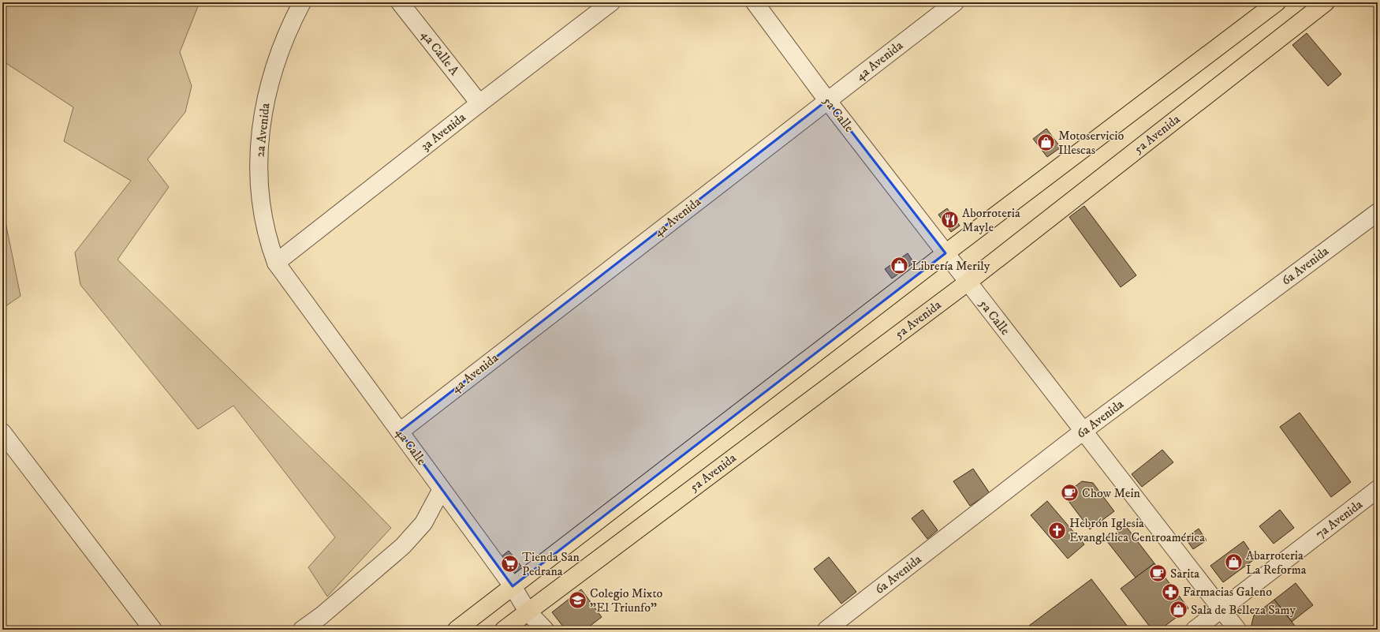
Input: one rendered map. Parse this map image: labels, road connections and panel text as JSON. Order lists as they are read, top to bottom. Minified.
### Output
{"streets":{"main road":["5a Avenida"],"street":["4a Calle A","4a Avenida","5a Calle","2a Avenida","3a Avenida","6a Avenida","4a Calle","7a Avenida"]},"crossings":[["4a Calle A","3a Avenida"],["4a Avenida","5a Calle"],["4a Avenida","4a Calle"],["5a Calle","5a Avenida"],["5a Calle","6a Avenida"],["5a Calle","7a Avenida"],["2a Avenida","3a Avenida"],["2a Avenida","4a Calle"],["3a Avenida","4a Calle"],["5a Avenida","4a Calle"]],"places":{"shop":["Motoservicio Illescas","Librería Merily","Abarroteria La Reforma","Sala de Belleza Samy"],"restaurant":["Aborroteria Mayle"],"cafe":["Chow Mein","Sarita"],"church":["Hebrón Iglesia Evanglélica Centroamérica"],"supermarket":["Tienda San Pedrana"],"pharmacy":["Farmacias Galeno"],"school or university":["Colegio Mixto \"El Triunfo\""]}}
